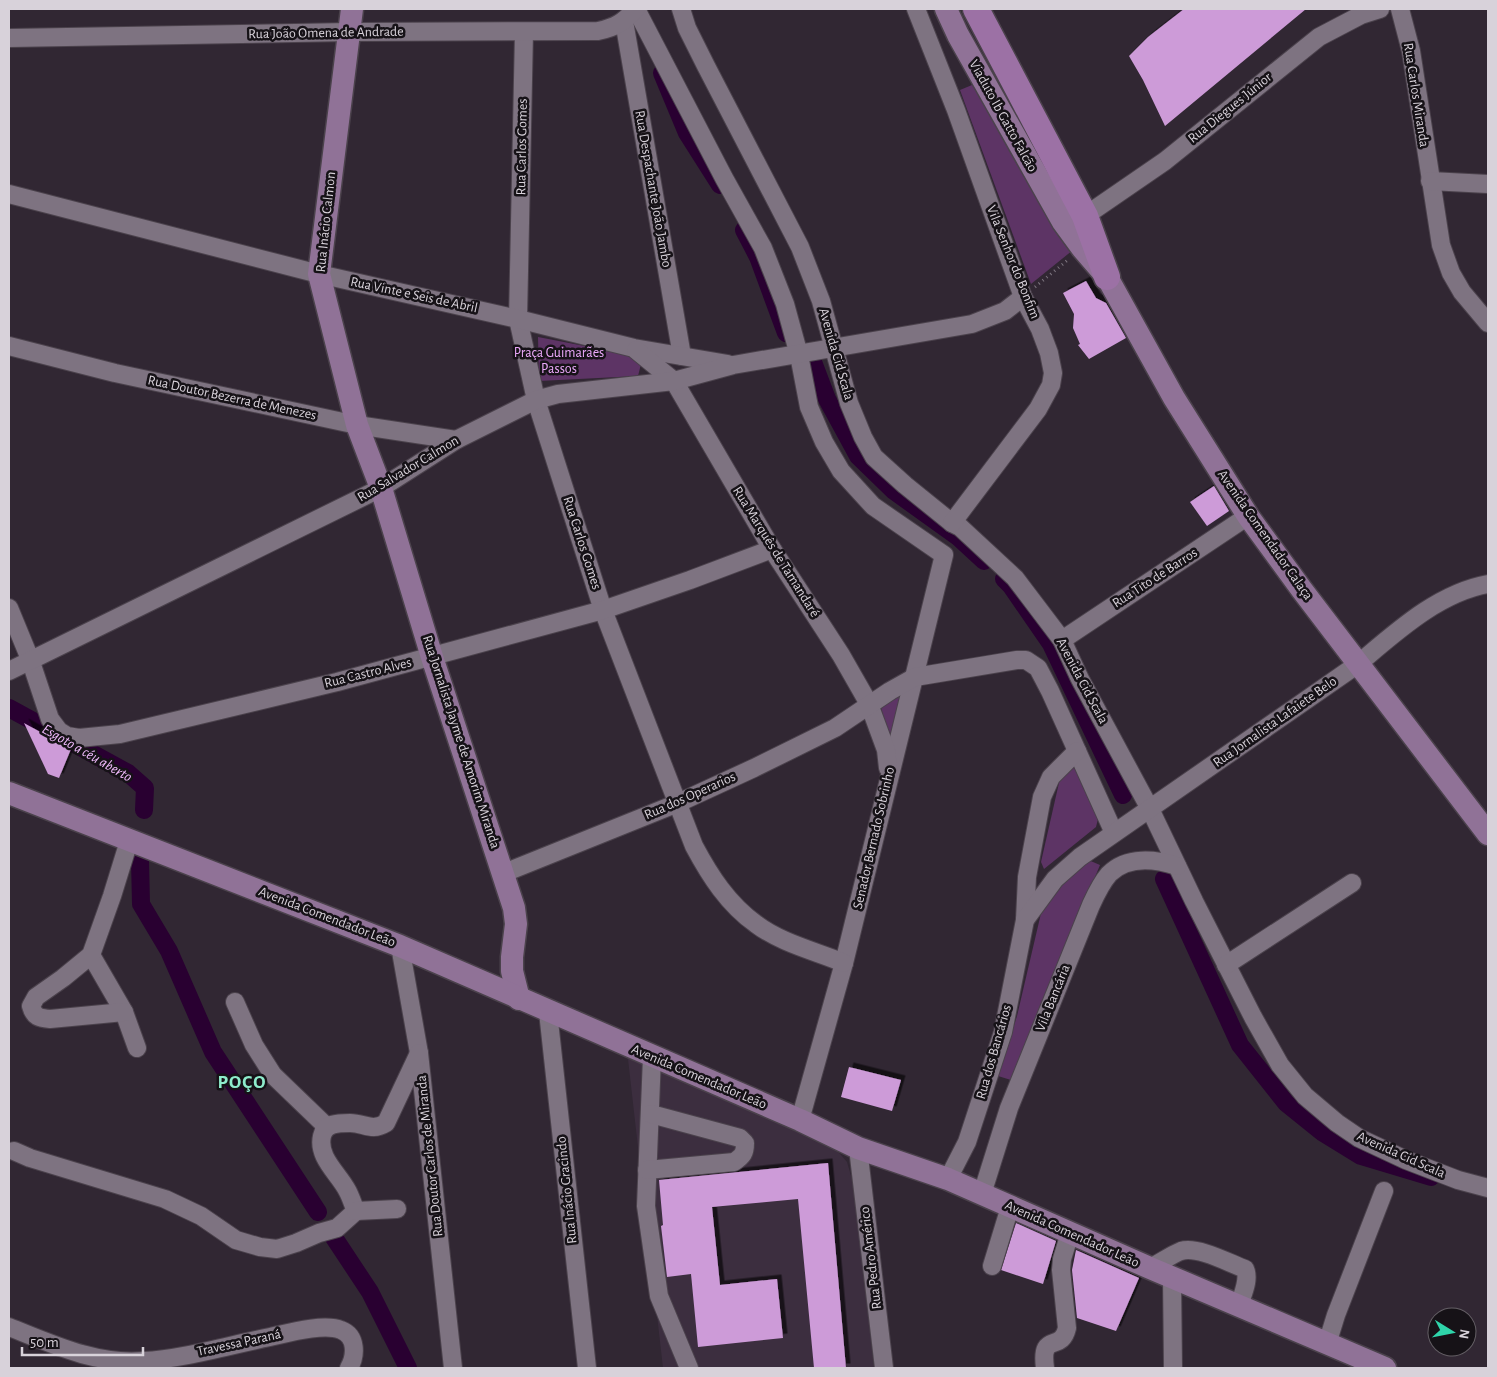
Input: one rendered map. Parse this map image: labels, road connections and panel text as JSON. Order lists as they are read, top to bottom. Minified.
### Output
{"streets":{"main road":["Viaduto Ib Gatto Falcão","Rua Inácio Calmon","Avenida Comendador Calaça","Rua Jornalista Jayme de Amorim Miranda","Avenida Comendador Leão"],"street":["Rua João Omena de Andrade","Rua Carlos Miranda","Rua Diegues Júnior","Rua Carlos Gomes","Rua Despachante João Jambo","Vila Senhor do Bonfim","Rua Vinte e Seis de Abril","Avenida Cid Scala","Rua Doutor Bezerra de Menezes","Rua Salvador Calmon","Rua Marquês de Tamandaré","Rua Tito de Barros","Rua Castro Alves","Rua Jornalista Lafaiete Belo","Rua dos Operarios","Senador Bernado Sobrinho","Vila Bancária","Rua dos Bancários","Rua Doutor Carlos de Miranda","Rua Inácio Gracindo","Rua Pedro Américo","Travessa Paraná"]},"crossings":[["Rua João Omena de Andrade","Rua Carlos Gomes"],["Rua João Omena de Andrade","Rua Despachante João Jambo"],["Rua João Omena de Andrade","Rua Inácio Calmon"],["Rua Diegues Júnior","Viaduto Ib Gatto Falcão"],["Rua Diegues Júnior","Avenida Comendador Calaça"],["Viaduto Ib Gatto Falcão","Avenida Comendador Calaça"],["Rua Carlos Gomes","Rua Vinte e Seis de Abril"],["Rua Carlos Gomes","Rua Salvador Calmon"],["Rua Carlos Gomes","Rua Castro Alves"],["Rua Carlos Gomes","Rua dos Operarios"],["Rua Carlos Gomes","Senador Bernado Sobrinho"],["Rua Despachante João Jambo","Rua Vinte e Seis de Abril"],["Rua Inácio Calmon","Rua Vinte e Seis de Abril"],["Rua Inácio Calmon","Rua Doutor Bezerra de Menezes"],["Rua Inácio Calmon","Rua Salvador Calmon"],["Rua Inácio Calmon","Rua Jornalista Jayme de Amorim Miranda"],["Vila Senhor do Bonfim","Avenida Cid Scala"],["Vila Senhor do Bonfim","Rua Salvador Calmon"],["Rua Vinte e Seis de Abril","Rua Salvador Calmon"],["Rua Vinte e Seis de Abril","Rua Marquês de Tamandaré"],["Avenida Cid Scala","Rua Salvador Calmon"],["Avenida Cid Scala","Rua Tito de Barros"],["Avenida Cid Scala","Rua Jornalista Lafaiete Belo"],["Avenida Cid Scala","Vila Bancária"],["Avenida Cid Scala","Rua dos Bancários"],["Rua Doutor Bezerra de Menezes","Rua Salvador Calmon"],["Rua Salvador Calmon","Rua Marquês de Tamandaré"],["Rua Salvador Calmon","Rua Castro Alves"],["Rua Salvador Calmon","Rua Jornalista Jayme de Amorim Miranda"],["Rua Salvador Calmon","Senador Bernado Sobrinho"],["Avenida Comendador Calaça","Rua Tito de Barros"],["Avenida Comendador Calaça","Rua Jornalista Lafaiete Belo"],["Rua Marquês de Tamandaré","Rua Castro Alves"],["Rua Marquês de Tamandaré","Rua dos Operarios"],["Rua Marquês de Tamandaré","Senador Bernado Sobrinho"],["Rua Castro Alves","Rua Jornalista Jayme de Amorim Miranda"],["Rua Jornalista Lafaiete Belo","Rua dos Bancários"],["Rua Jornalista Jayme de Amorim Miranda","Rua dos Operarios"],["Rua Jornalista Jayme de Amorim Miranda","Avenida Comendador Leão"],["Senador Bernado Sobrinho","Avenida Comendador Leão"],["Avenida Comendador Leão","Vila Bancária"],["Avenida Comendador Leão","Rua dos Bancários"],["Avenida Comendador Leão","Rua Doutor Carlos de Miranda"],["Avenida Comendador Leão","Rua Inácio Gracindo"],["Avenida Comendador Leão","Rua Pedro Américo"]],"districts":["POÇO"],"water":["Esgoto a céu aberto"],"parks":["Praça Guimarães Passos"],"scale_bar":"50 m","north":"right"}
